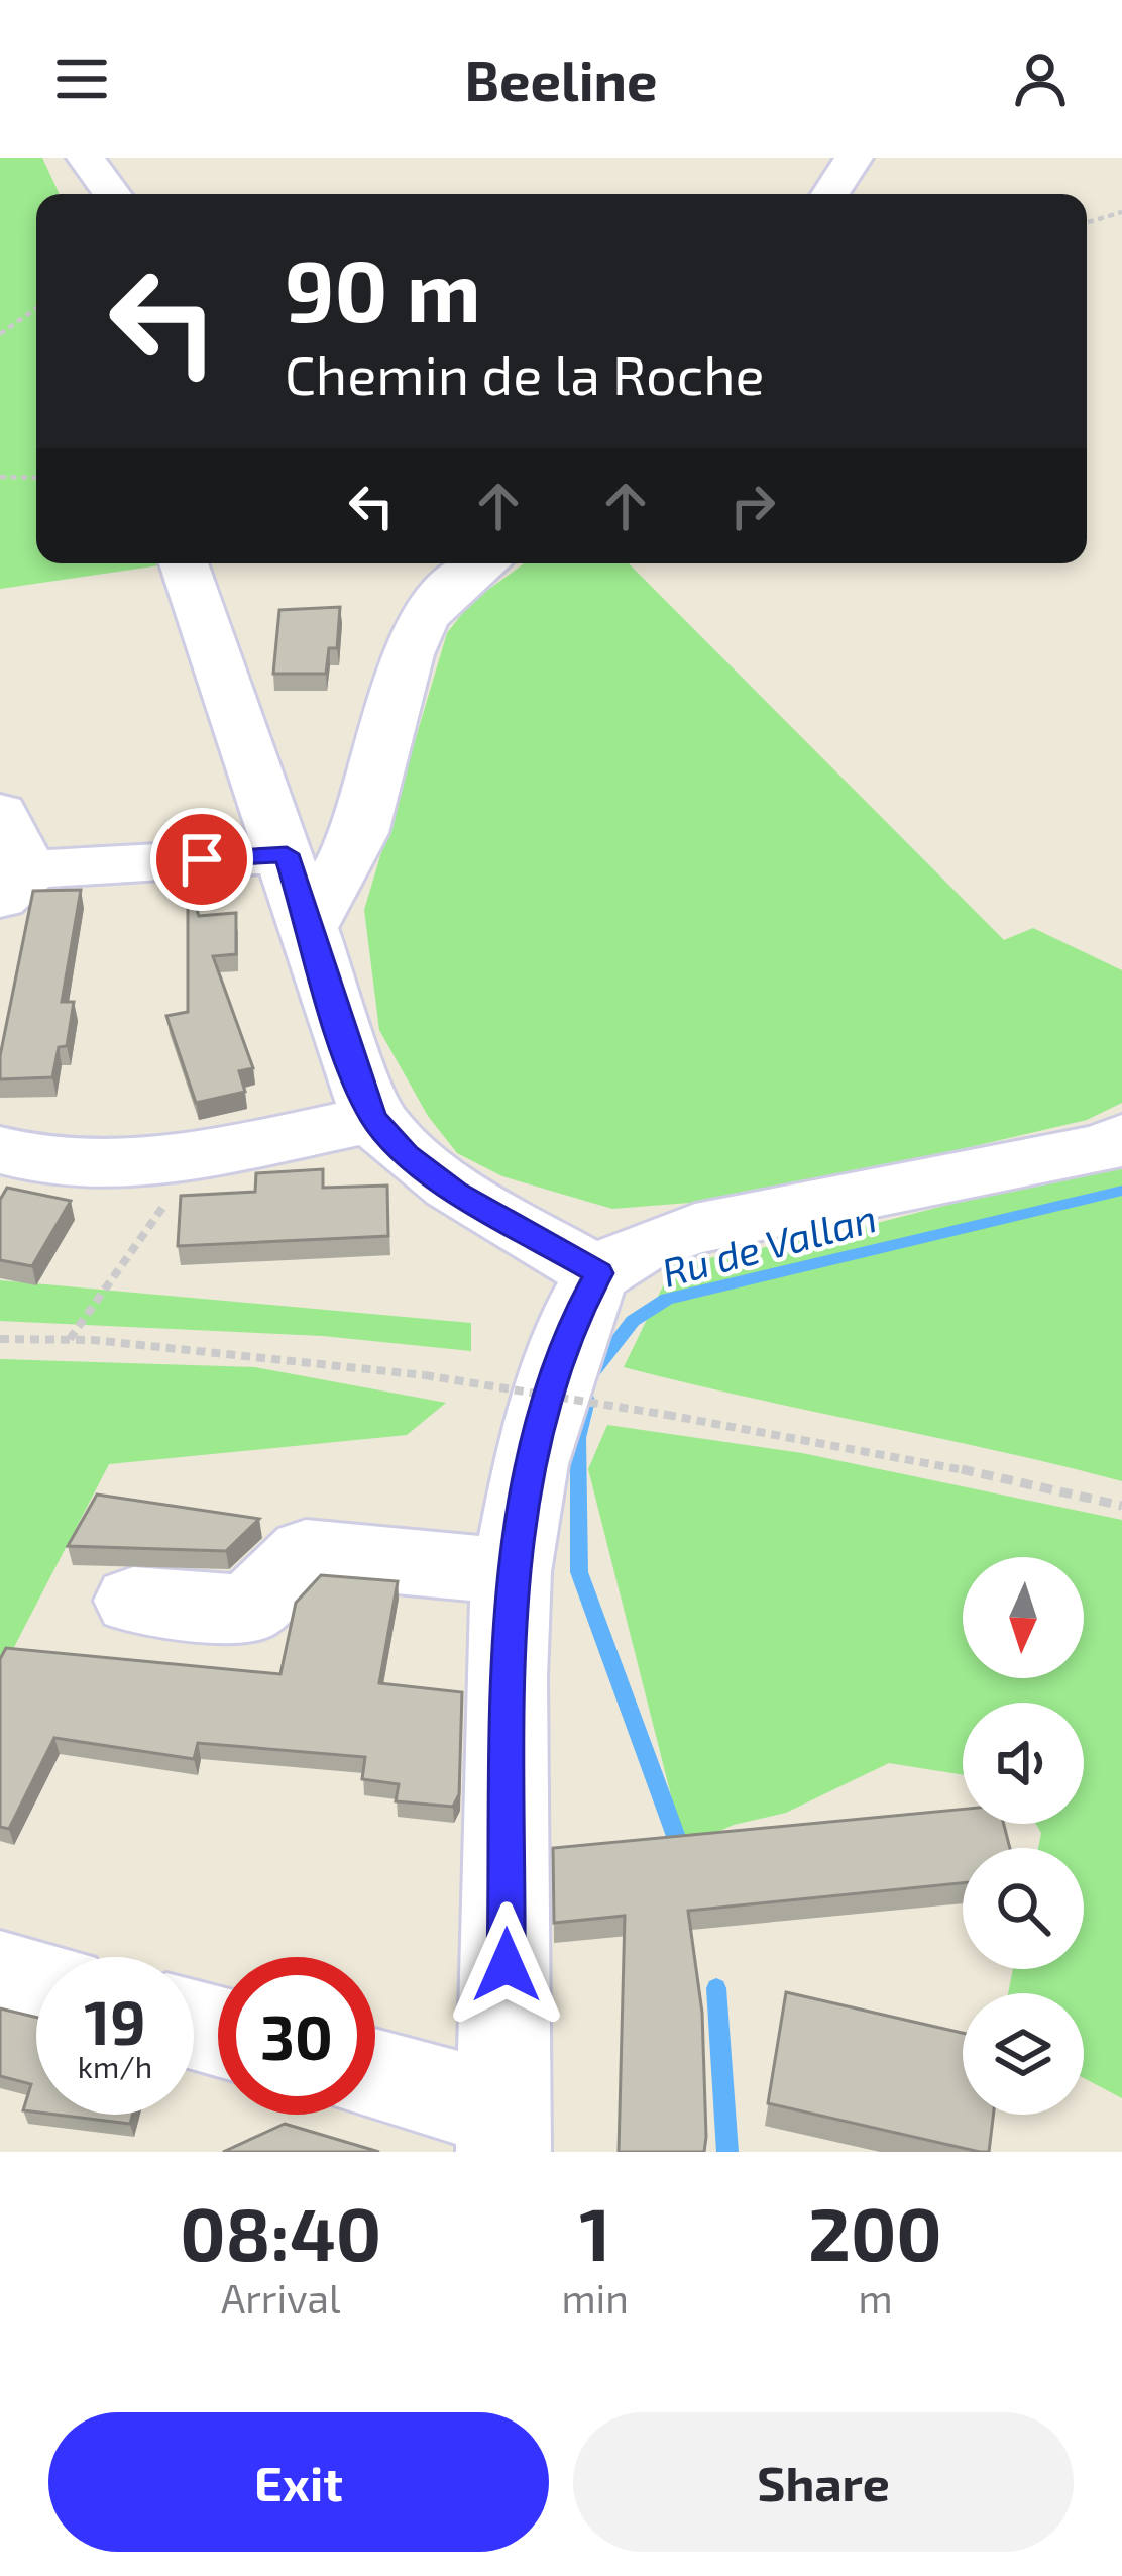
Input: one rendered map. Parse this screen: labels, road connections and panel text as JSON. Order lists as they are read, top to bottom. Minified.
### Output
{"water":["Ru de Vallan"],"north":"bottom","page":{"header":"Beeline","turn":["90 m","Chemin de la Roche"],"speed":"19 km/h","limit":"30","eta":["08:40","Arrival","1","min","200","m"],"buttons":["Exit","Share"]}}
